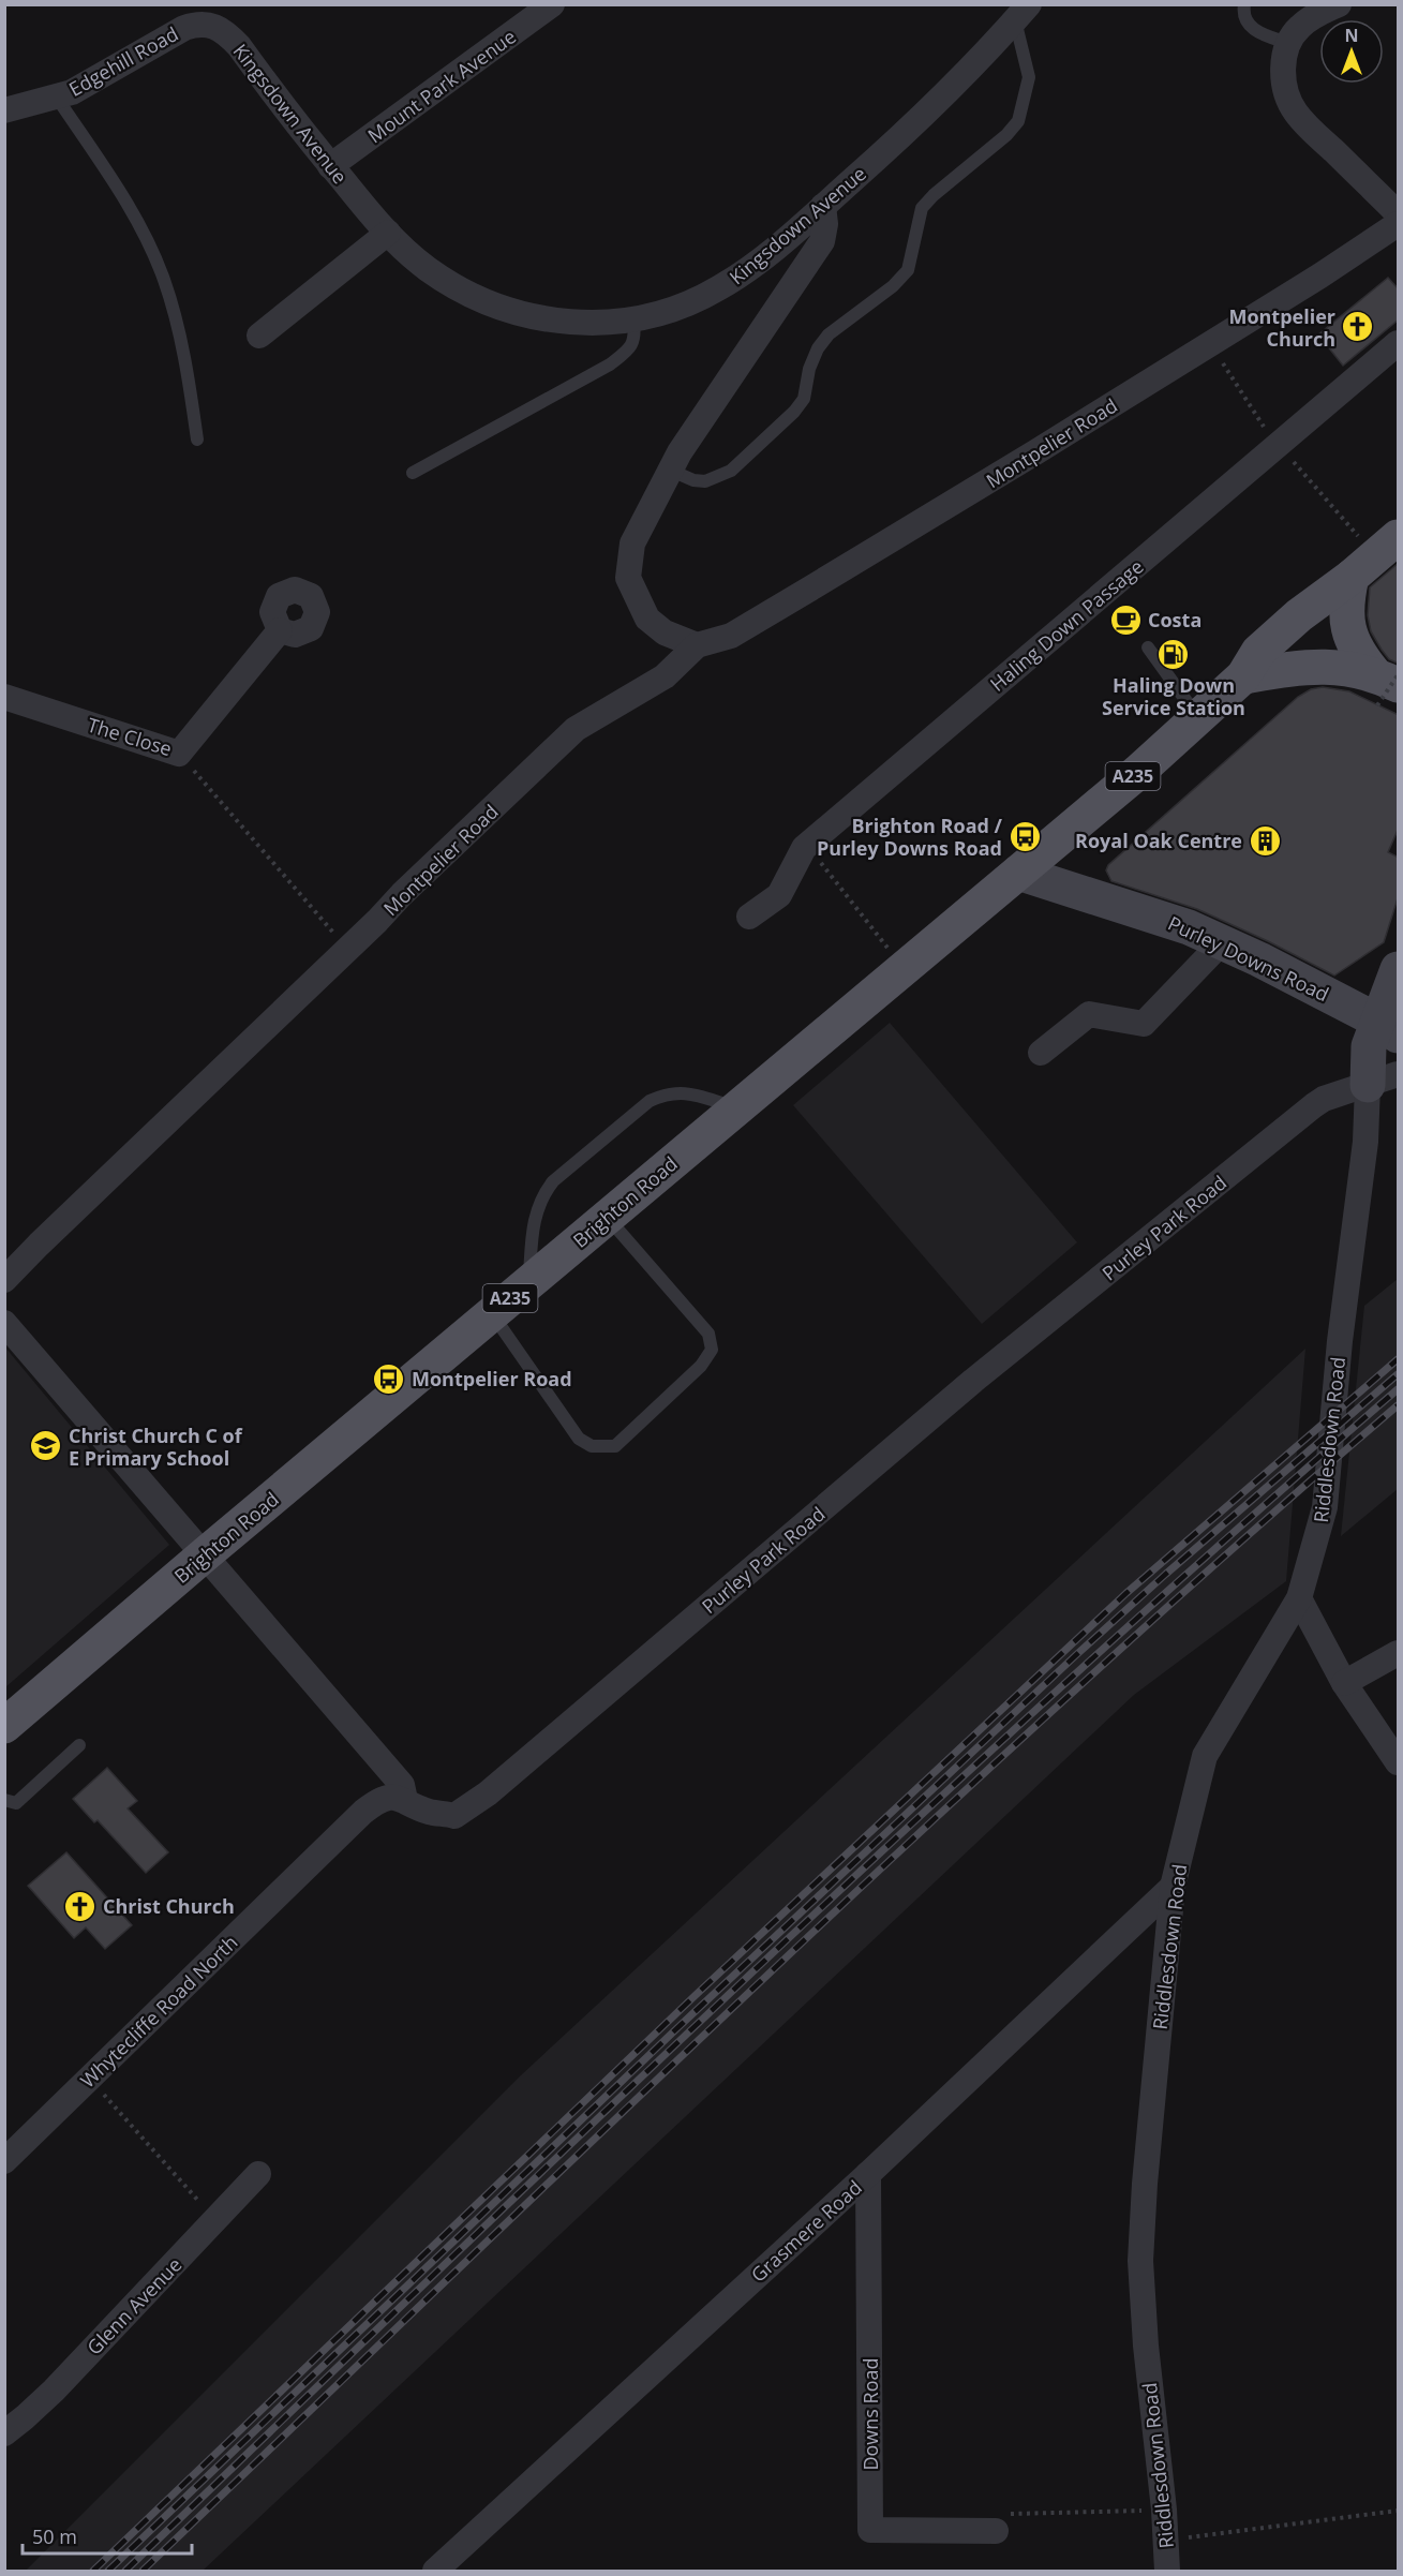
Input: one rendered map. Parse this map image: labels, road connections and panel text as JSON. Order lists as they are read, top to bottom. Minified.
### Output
{"streets":{"main road":["A235","Brighton Road"],"street":["Edgehill Road","Mount Park Avenue","Kingsdown Avenue","Montpelier Road","Haling Down Passage","The Close","Purley Downs Road","Purley Park Road","Riddlesdown Road","Whytecliffe Road North","Grasmere Road","Glenn Avenue","Downs Road"]},"crossings":[["Edgehill Road","Kingsdown Avenue"],["Mount Park Avenue","Kingsdown Avenue"],["Purley Downs Road","Brighton Road"],["Purley Downs Road","Riddlesdown Road"],["Purley Park Road","Riddlesdown Road"],["Purley Park Road","Whytecliffe Road North"],["Riddlesdown Road","Grasmere Road"],["Grasmere Road","Downs Road"]],"places":{"church":["Montpelier Church","Christ Church"],"cafe":["Costa"],"fuel station":["Haling Down Service Station"],"bus stop":["Brighton Road / Purley Downs Road","Montpelier Road"],"building":["Royal Oak Centre"],"school or university":["Christ Church C of E Primary School"]},"scale_bar":"50 m","north":"top"}
